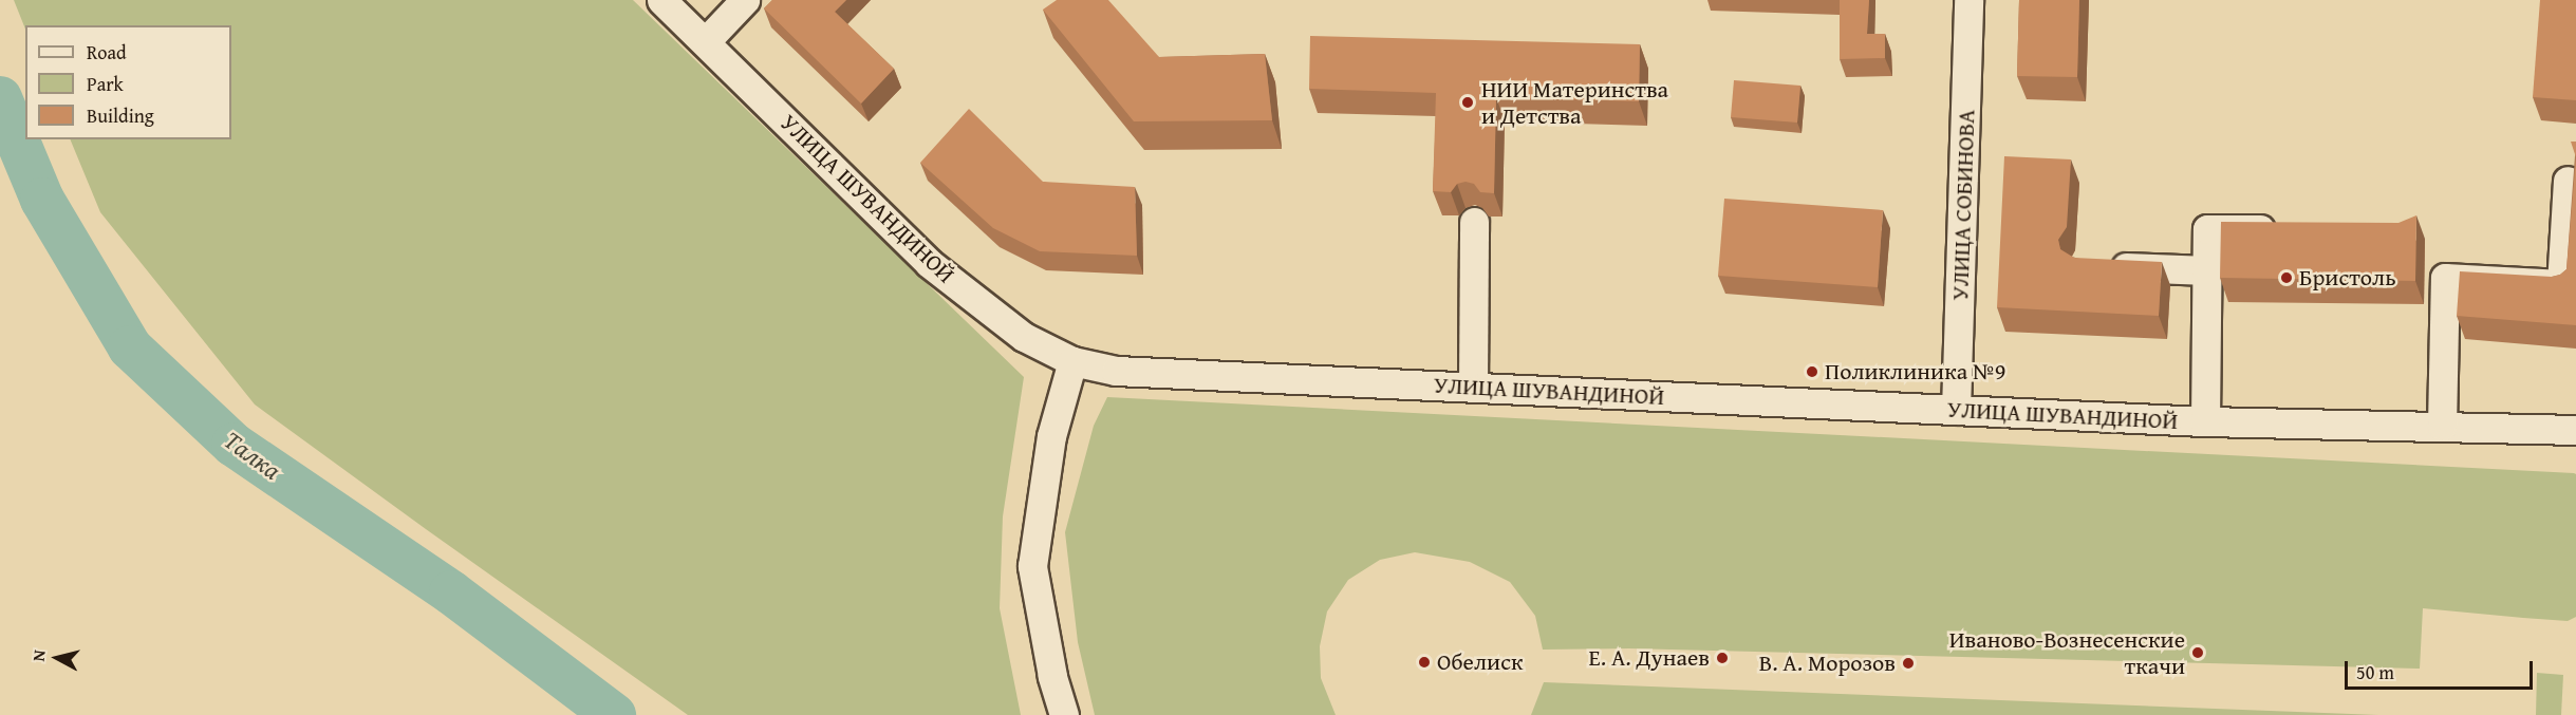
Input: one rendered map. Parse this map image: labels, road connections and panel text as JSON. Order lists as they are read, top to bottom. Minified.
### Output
{"streets":{"street":["УЛИЦА ШУВАНДИНОЙ","УЛИЦА СОБИНОВА"]},"crossings":[["УЛИЦА ШУВАНДИНОЙ","УЛИЦА СОБИНОВА"]],"water":["Талка"],"places":["НИИ Материнства и Детства","Бристоль","Поликлиника №9","Иваново-Вознесенские ткачи","Е. А. Дунаев","Обелиск","В. А. Морозов"],"legend":["Road","Park","Building"],"scale_bar":"50 m","north":"left"}
